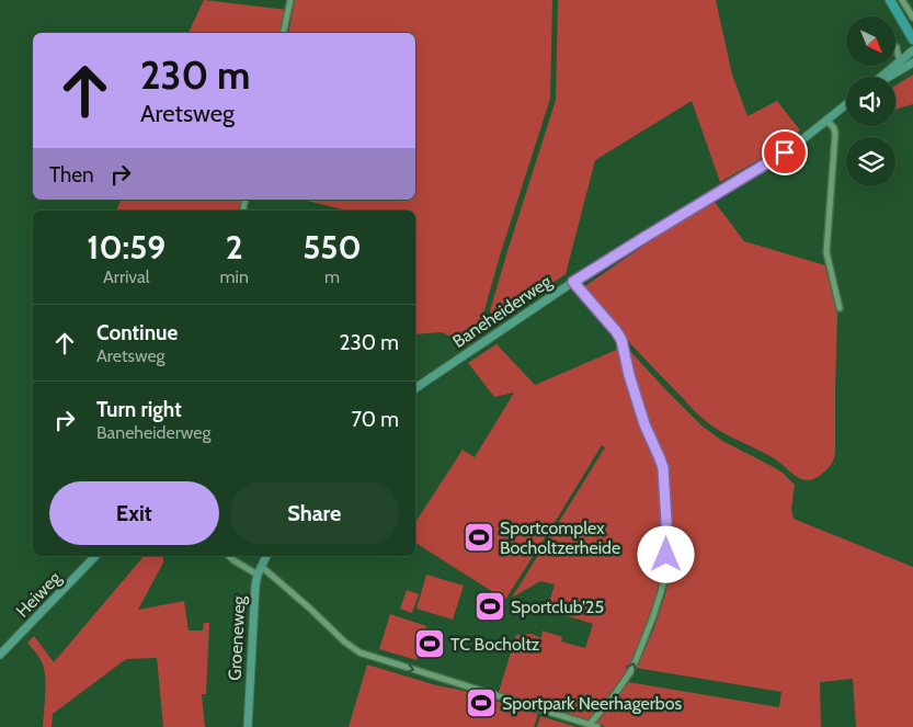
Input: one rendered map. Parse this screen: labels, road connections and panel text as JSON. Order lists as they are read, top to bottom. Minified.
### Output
{"streets":{"street":["Baneheiderweg","Heiweg","Groeneweg"]},"places":{"sports":["Sportcomplex Bocholtzerheide","Sportclub'25","TC Bocholtz","Sportpark Neerhagerbos"]},"north":"bottom right","page":{"turn":["230 m","Aretsweg"],"then":"Then","eta":["10:59","Arrival","2","min","550","m"],"list":[{"name":"Continue","note":"Aretsweg","value":"230 m"},{"name":"Turn right","note":"Baneheiderweg","value":"70 m"}],"buttons":["Exit","Share"]}}
